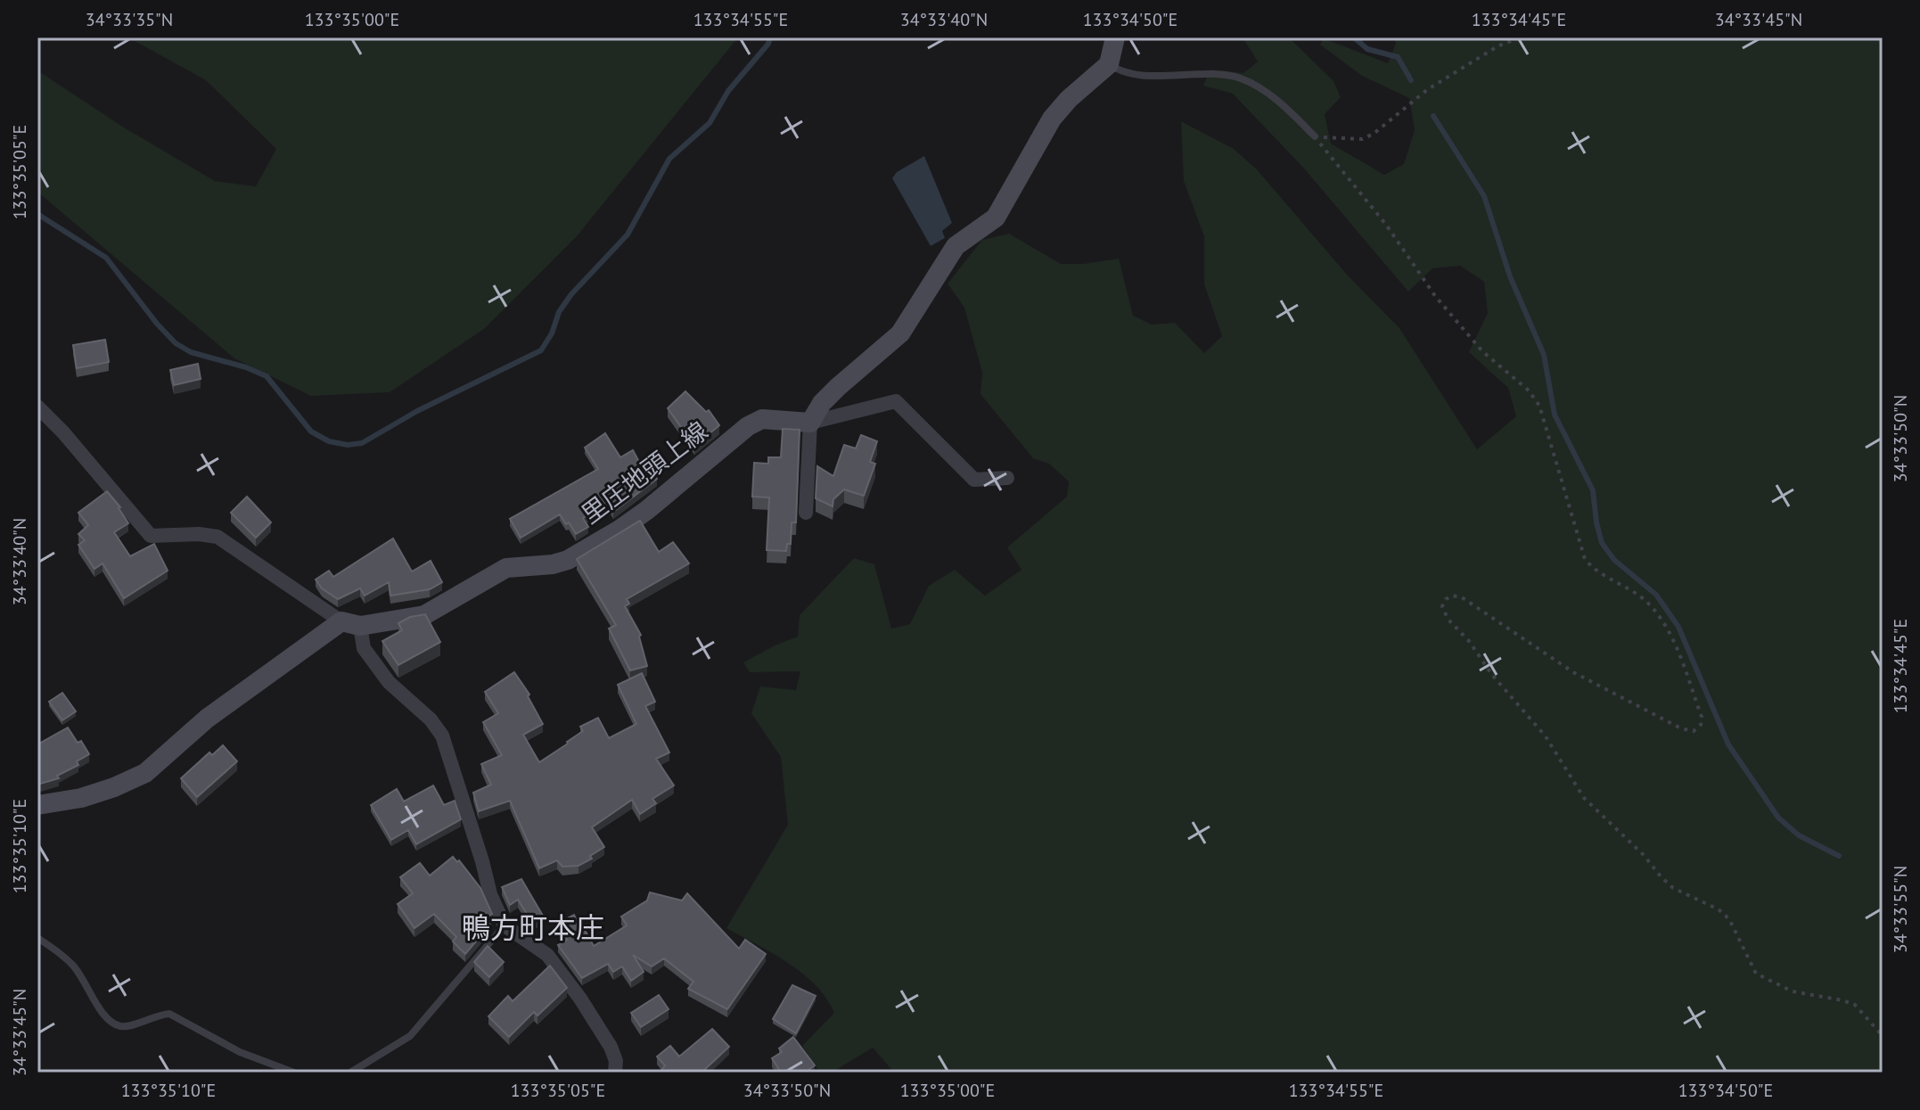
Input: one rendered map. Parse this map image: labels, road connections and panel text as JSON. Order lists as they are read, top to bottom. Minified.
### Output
{"streets":{"main road":["里庄地頭上線"]},"districts":["鴨方町本庄"],"coordinates":["34°33'35\"N","133°35'00\"E","133°34'55\"E","34°33'40\"N","133°34'50\"E","133°34'45\"E","34°33'45\"N","133°35'05\"E","34°33'50\"N","133°35'10\"E","34°33'55\"N"]}
